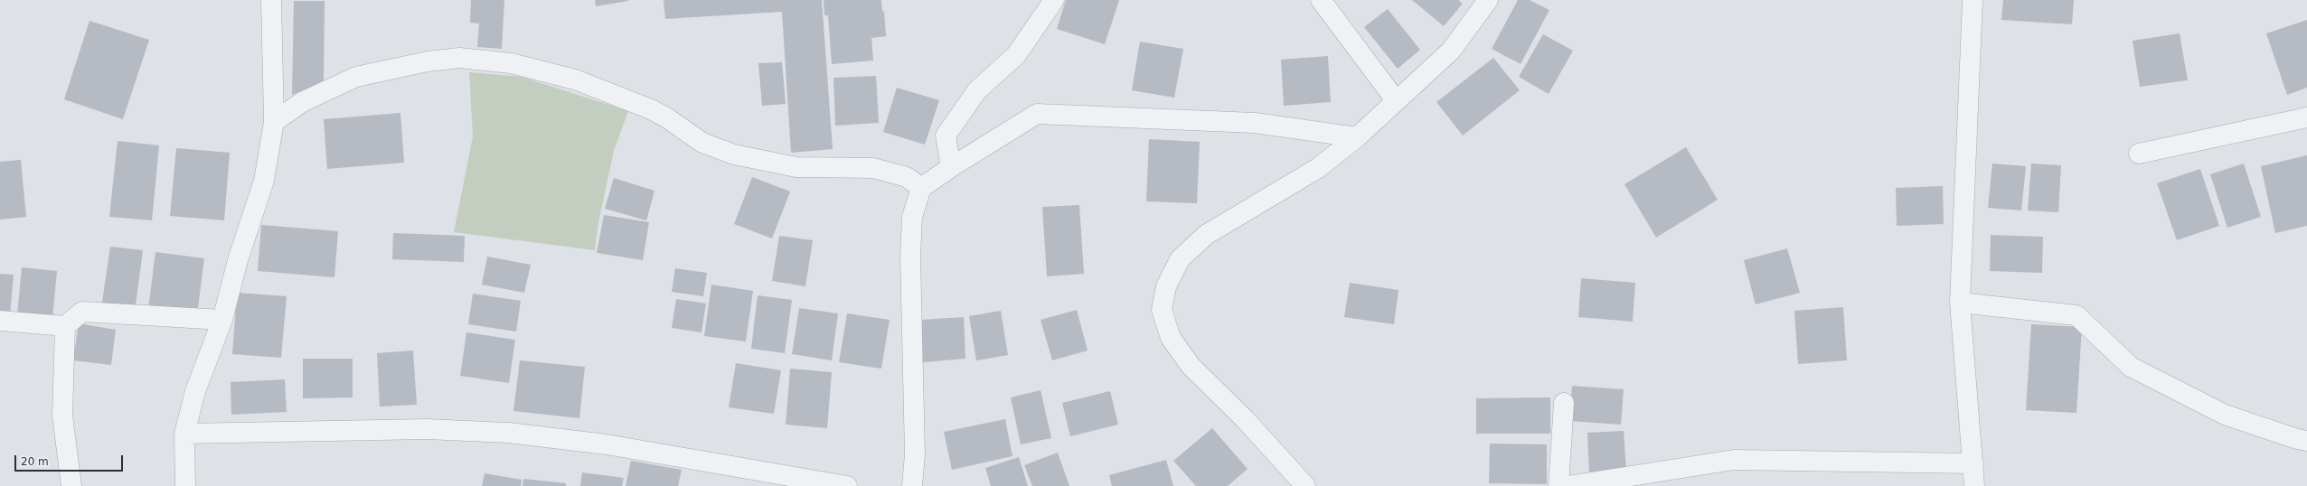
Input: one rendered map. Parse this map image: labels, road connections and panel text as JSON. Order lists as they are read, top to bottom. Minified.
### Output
{"scale_bar":"20 m"}
